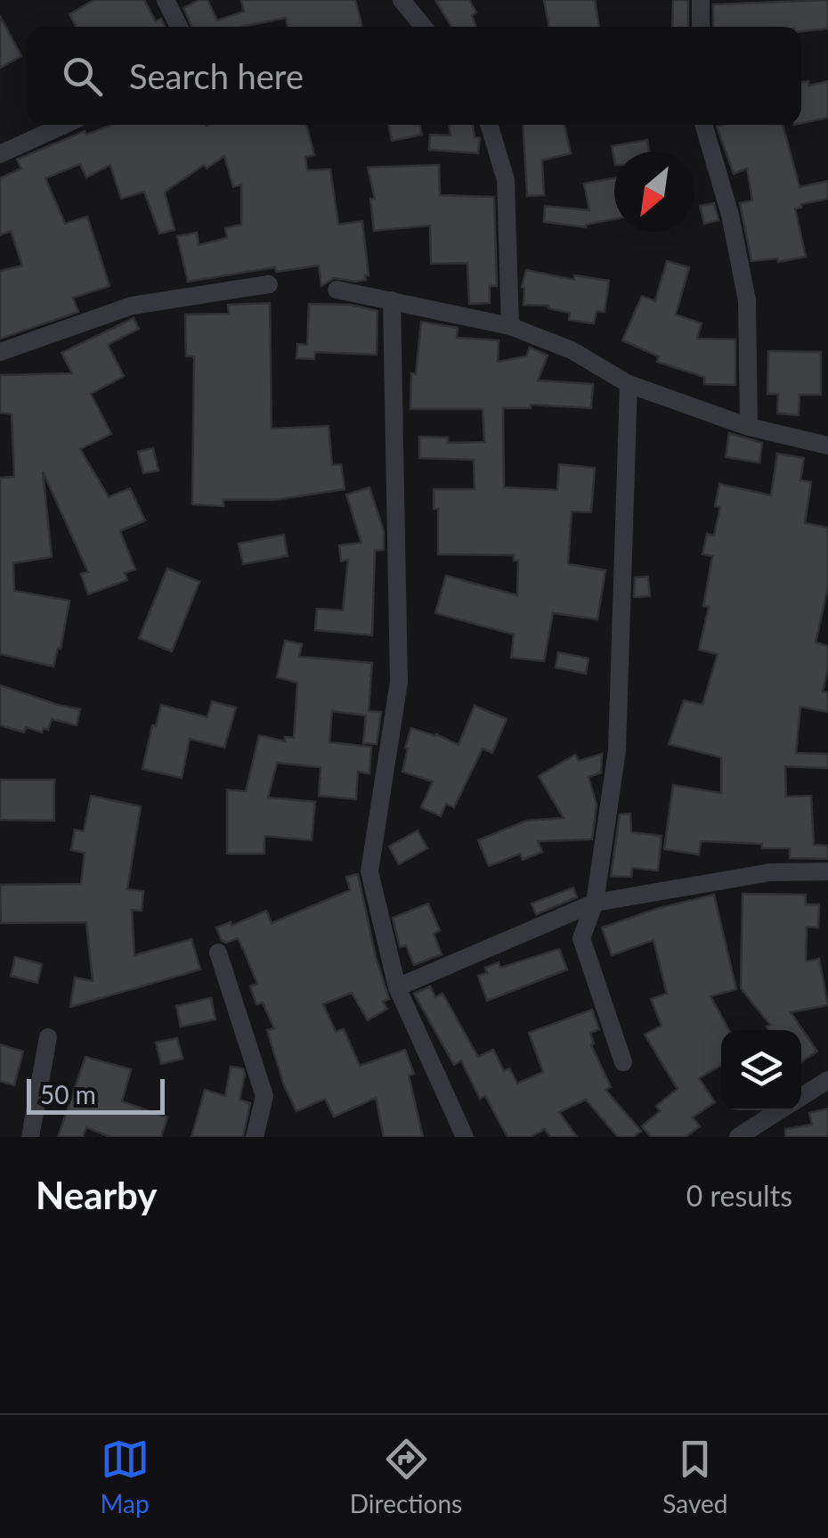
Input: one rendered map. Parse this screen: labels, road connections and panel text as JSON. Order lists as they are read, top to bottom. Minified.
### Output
{"scale_bar":"50 m","north":"bottom left","page":{"search":"Search here","scale":"50 m","heading":["Nearby","0 results"],"nav":["Map","Directions","Saved"]}}
